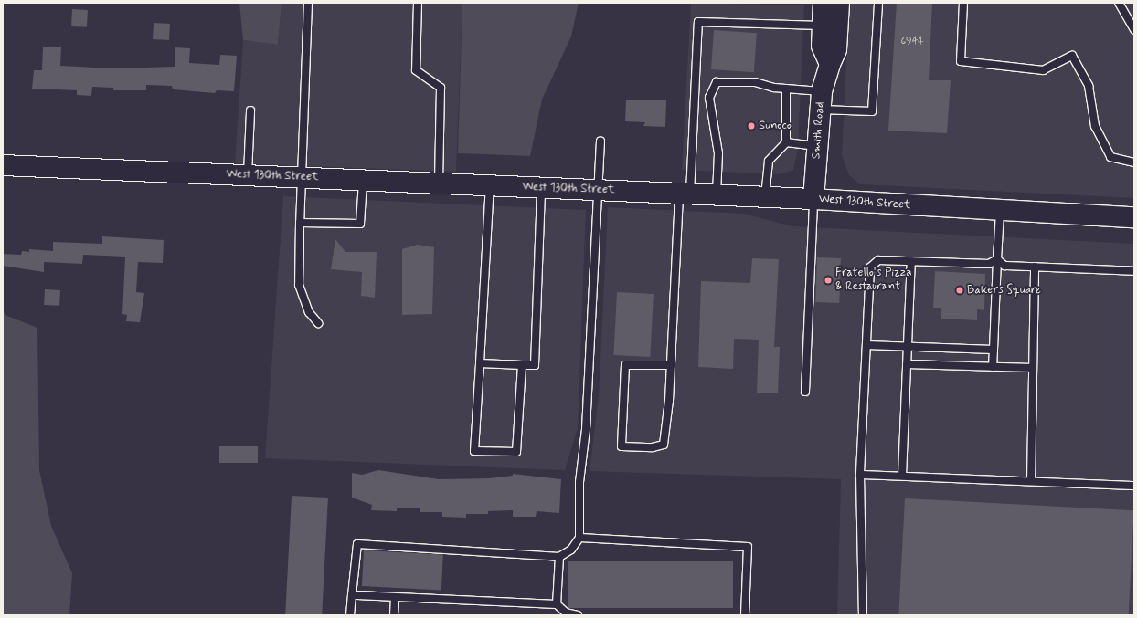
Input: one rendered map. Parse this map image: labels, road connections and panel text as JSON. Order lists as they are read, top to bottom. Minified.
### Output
{"streets":{"main road":["Smith Road","West 130th Street"]},"crossings":[["Smith Road","West 130th Street"]],"places":["Sunoco","Fratello's Pizza & Restaurant","Bakers Square"],"house_numbers":["6944"]}
